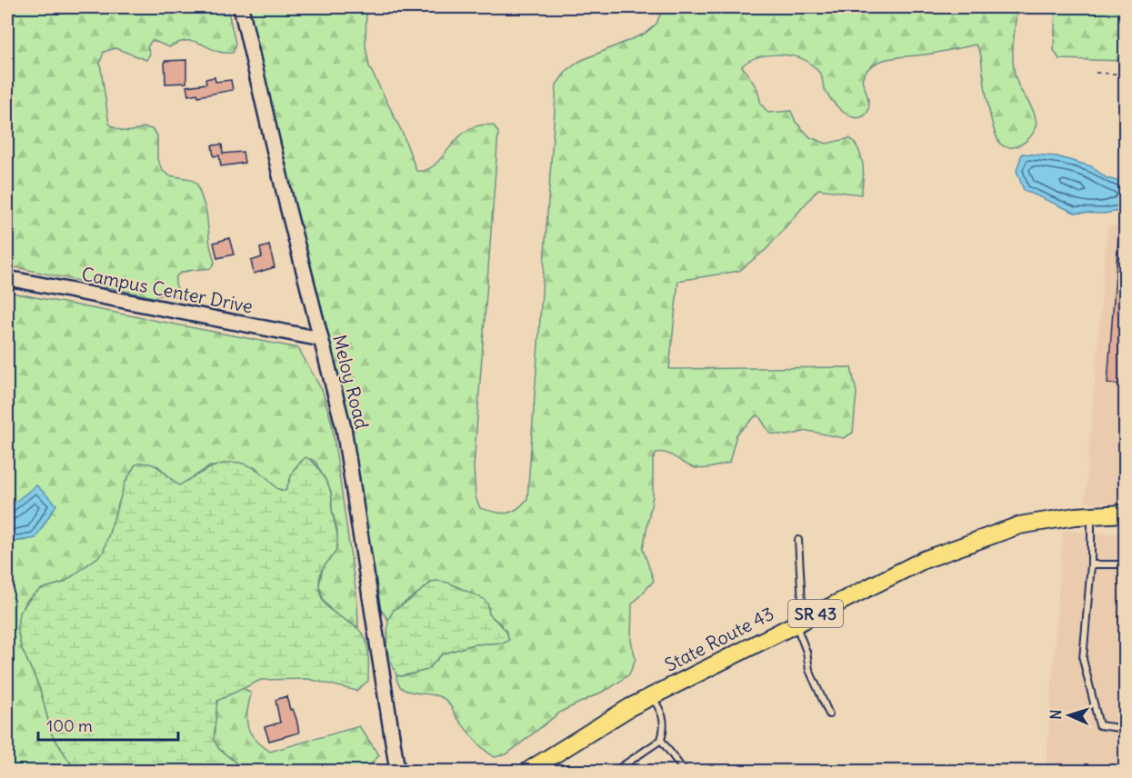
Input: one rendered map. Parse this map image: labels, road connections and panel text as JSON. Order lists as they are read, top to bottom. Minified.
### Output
{"streets":{"main road":["SR 43","State Route 43"],"street":["Campus Center Drive","Meloy Road"]},"crossings":[["Campus Center Drive","Meloy Road"]],"scale_bar":"100 m","north":"left"}
